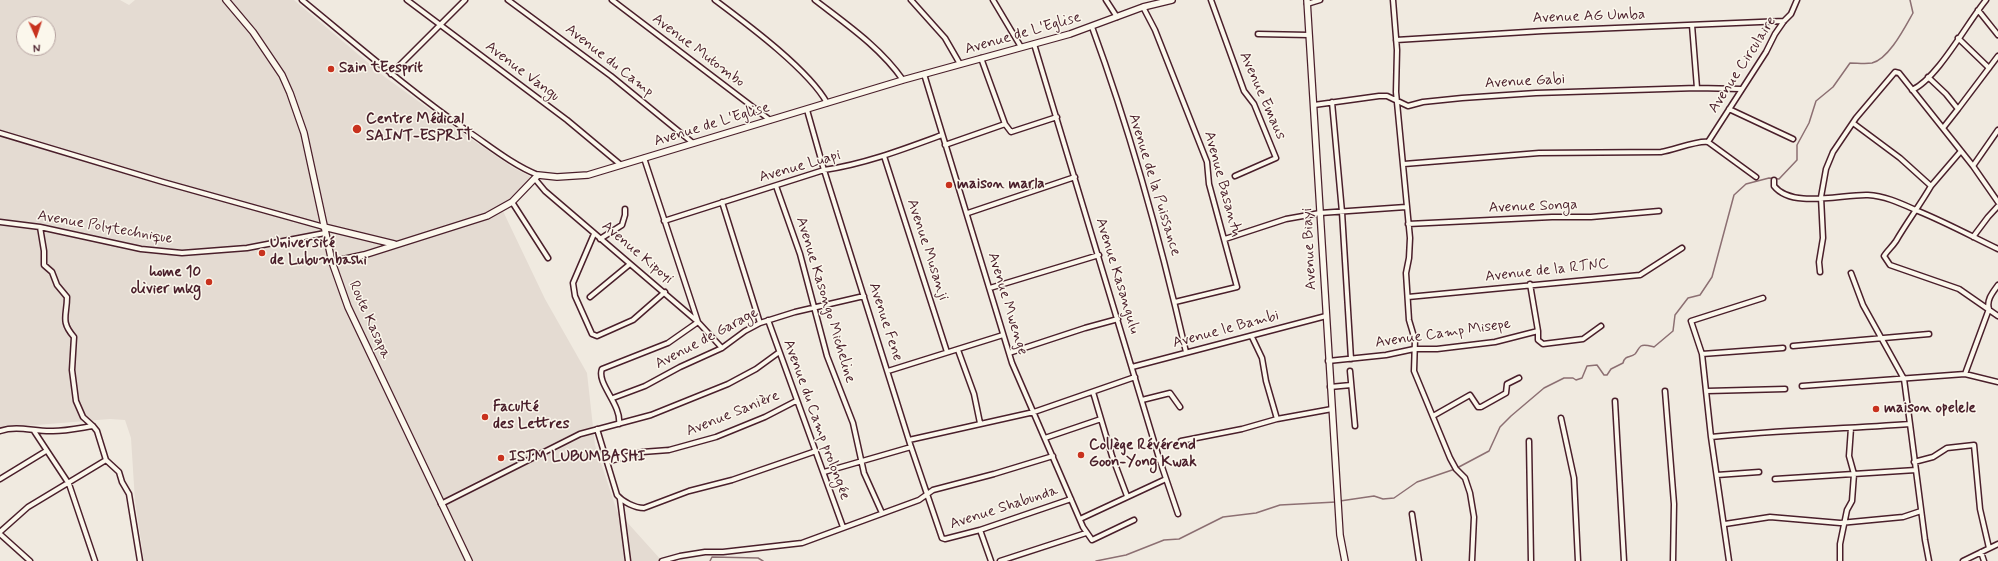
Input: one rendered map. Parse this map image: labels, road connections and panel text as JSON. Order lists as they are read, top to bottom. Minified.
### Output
{"streets":{"street":["Avenue AG Umba","Avenue de L'Eglise","Avenue Mutombo","Avenue du Camp","Avenue Circulaire","Avenue Vangu","Avenue Gabi","Avenue Emaus","Avenue Luapi","Avenue Basantu","Avenue de la Puissance","Avenue Songa","Avenue Polytechnique","Avenue Biayi","Avenue Musanji","Avenue Kipoyi","Avenue de la RTNC","Avenue Kasangulu","Avenue Kasongo Micheline","Avenue Mwenge","Route Kasapa","Avenue Fene","Avenue le Bambi","Avenue Camp Misepe","Avenue de Garage","Avenue Sanière","Avenue du Camp prolongée","Avenue Shabunda"]},"crossings":[["Avenue AG Umba","Avenue Circulaire"],["Avenue de L'Eglise","Avenue Mutombo"],["Avenue de L'Eglise","Avenue du Camp"],["Avenue de L'Eglise","Avenue Vangu"],["Avenue de L'Eglise","Avenue Basantu"],["Avenue de L'Eglise","Avenue de la Puissance"],["Avenue de L'Eglise","Avenue Kipoyi"],["Avenue de L'Eglise","Avenue Kasangulu"],["Avenue de L'Eglise","Avenue Mwenge"],["Avenue de L'Eglise","Avenue Fene"],["Avenue Circulaire","Avenue Gabi"],["Avenue Gabi","Avenue Biayi"],["Avenue Luapi","Avenue Musanji"],["Avenue Luapi","Avenue Kasongo Micheline"],["Avenue Luapi","Avenue Mwenge"],["Avenue Luapi","Avenue Fene"],["Avenue Basantu","Avenue de la Puissance"],["Avenue de la Puissance","Avenue le Bambi"],["Avenue Polytechnique","Route Kasapa"],["Avenue Biayi","Avenue le Bambi"],["Avenue Biayi","Avenue Camp Misepe"],["Avenue Kipoyi","Avenue de Garage"],["Avenue Kasangulu","Avenue le Bambi"],["Avenue Kasongo Micheline","Avenue de Garage"],["Avenue Mwenge","Avenue Shabunda"],["Avenue Fene","Avenue de Garage"],["Avenue Fene","Avenue Shabunda"],["Avenue de Garage","Avenue du Camp prolongée"],["Avenue Sanière","Avenue du Camp prolongée"]],"places":["Sain tEesprit","Centre Médical SAINT-ESPRIT","maison marla","Université de Lubumbashi","home 10 olivier mkg","maison opelele","Faculté des Lettres","Collège Révérend Goon-Yong Kwak","ISTM LUBUMBASHI"],"north":"bottom"}
